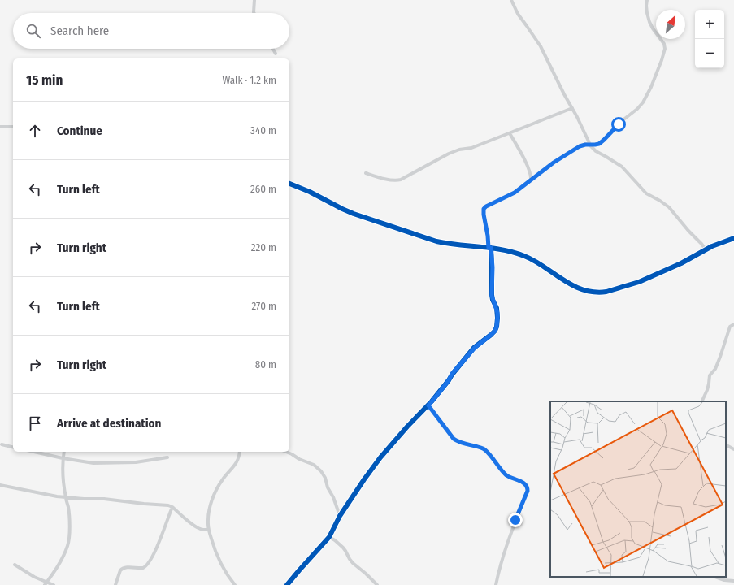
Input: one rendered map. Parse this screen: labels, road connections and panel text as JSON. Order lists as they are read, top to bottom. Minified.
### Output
{"north":"top right","page":{"map_buttons":["+","−"],"search":"Search here","heading":["15 min","Walk · 1.2 km"],"list":[["Continue","340 m"],["Turn left","260 m"],["Turn right","220 m"],["Turn left","270 m"],["Turn right","80 m"],"Arrive at destination"]}}
